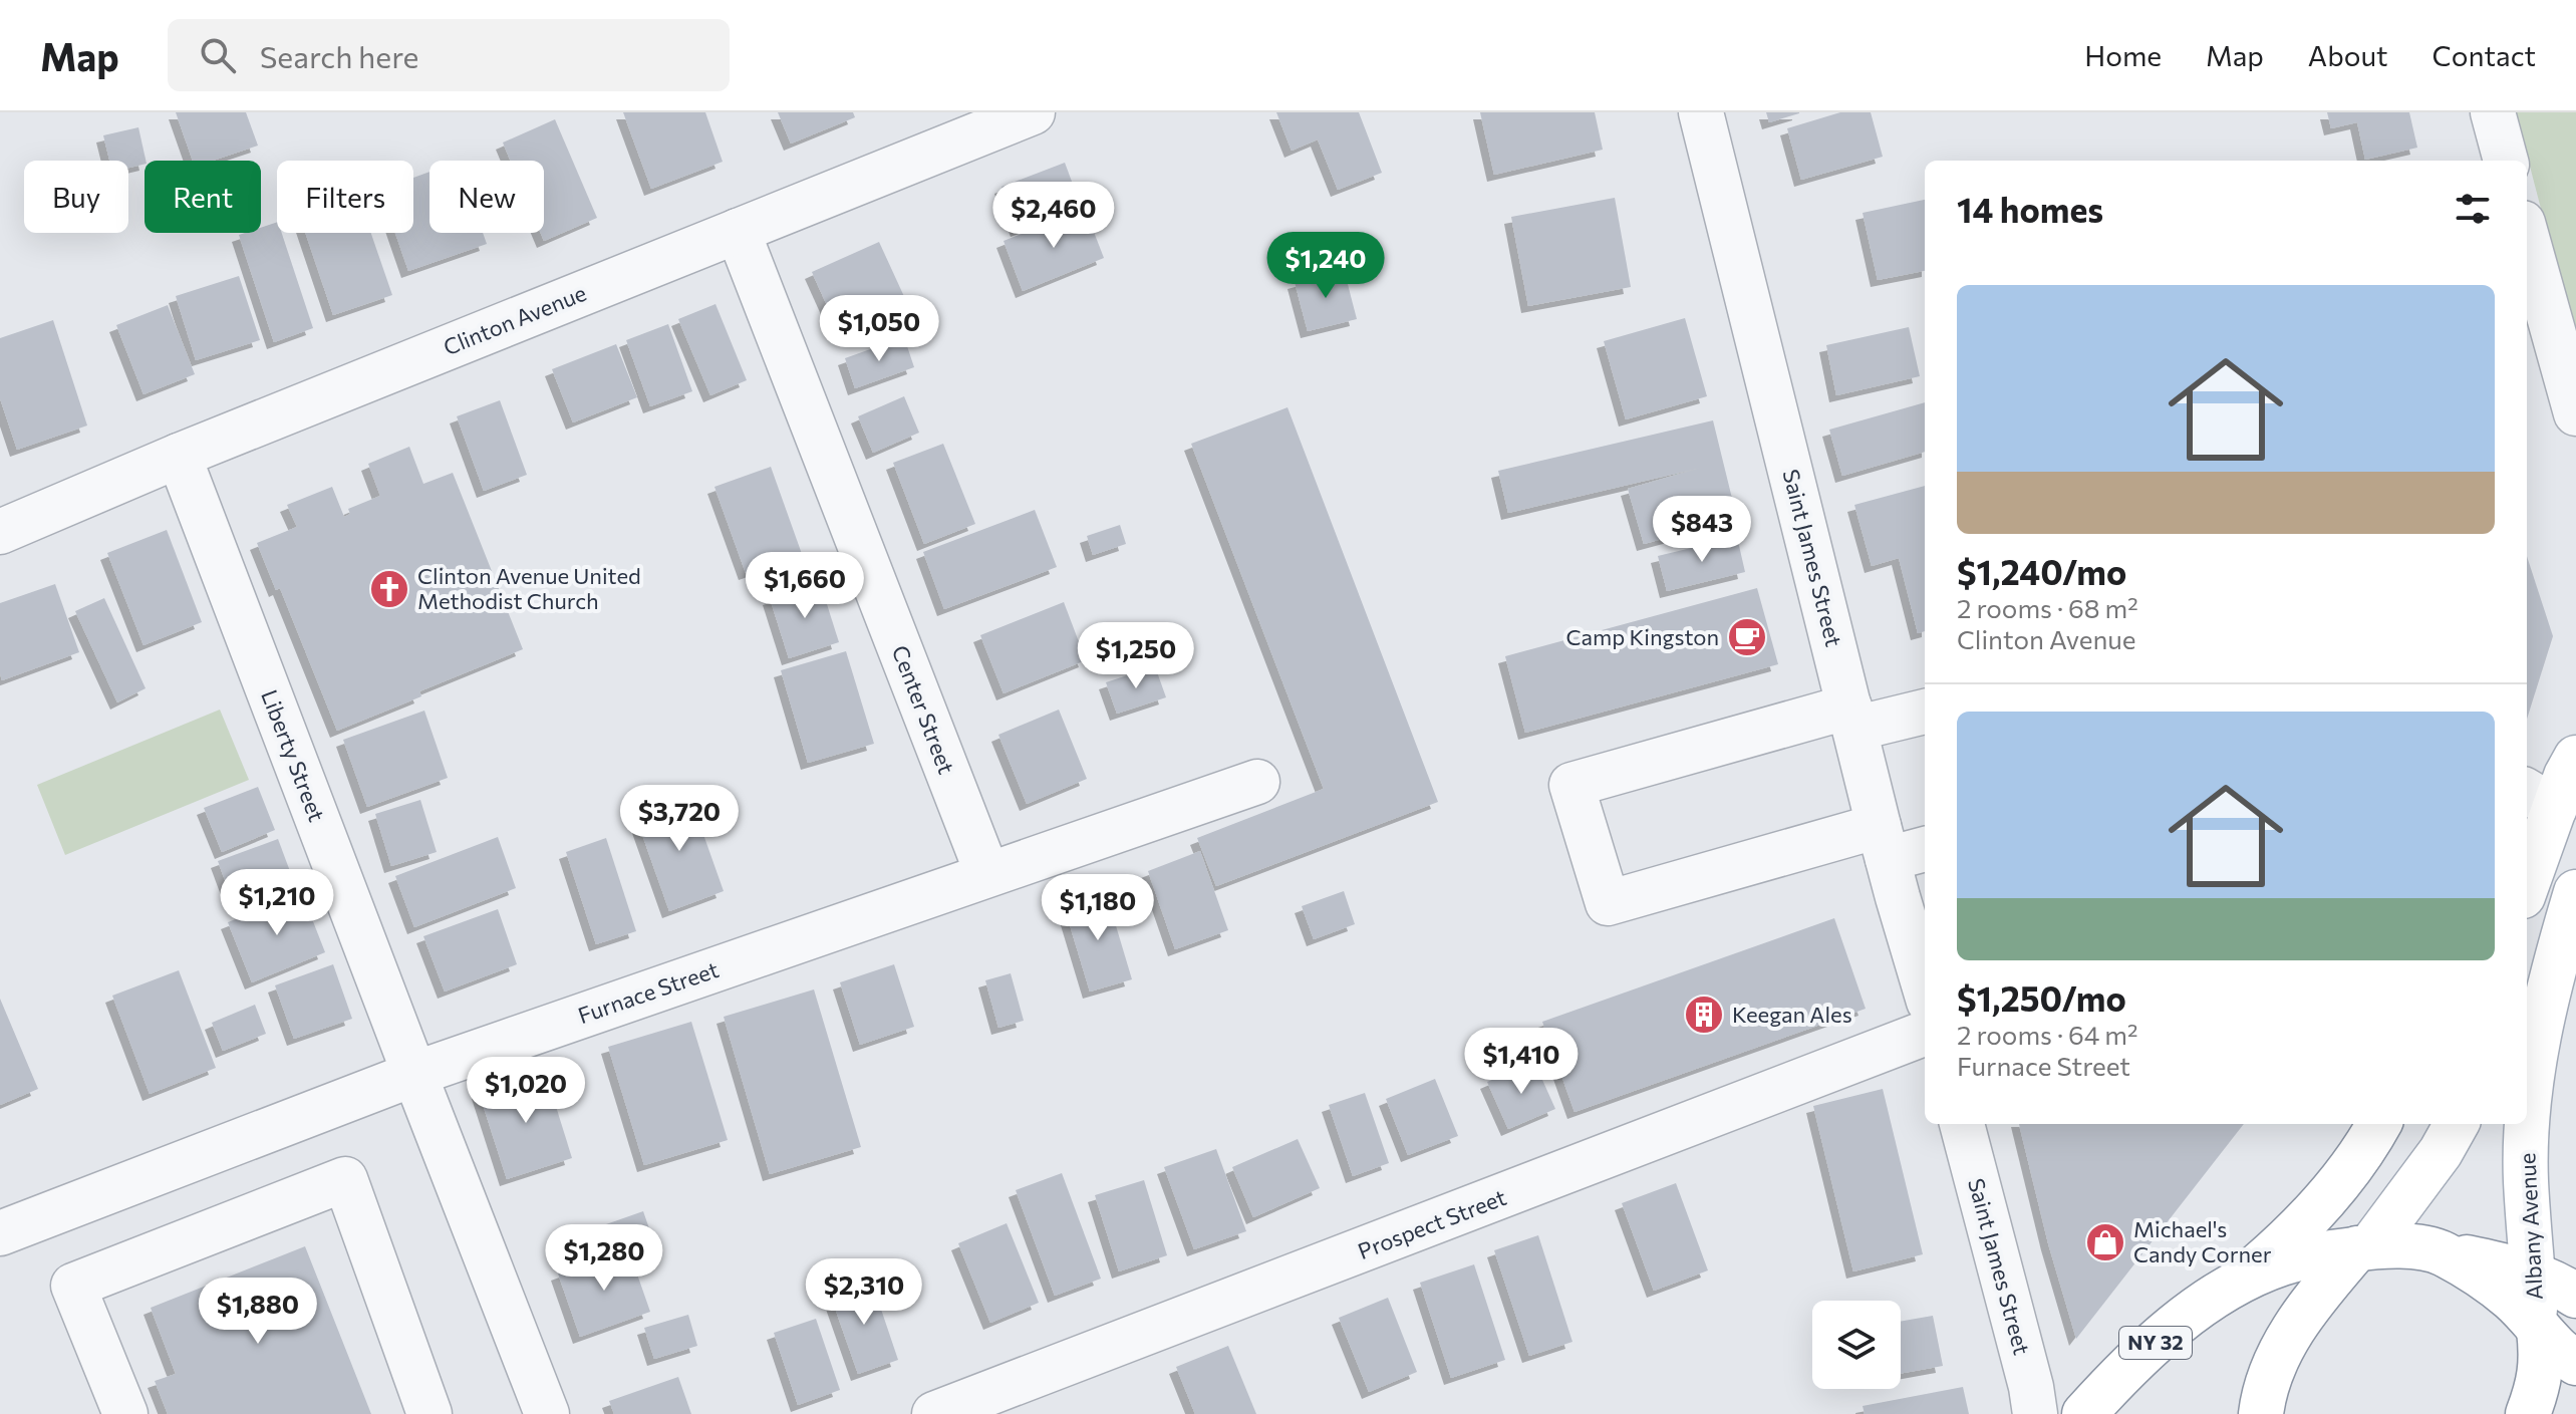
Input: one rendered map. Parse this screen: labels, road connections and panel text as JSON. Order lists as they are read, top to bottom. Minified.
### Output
{"streets":{"main road":["Albany Avenue","NY 32"],"street":["Clinton Avenue","Saint James Street","Center Street","Liberty Street","Furnace Street","Prospect Street"]},"crossings":[["Clinton Avenue","Center Street"],["Clinton Avenue","Liberty Street"],["Center Street","Furnace Street"],["Liberty Street","Furnace Street"],["Albany Avenue","NY 32"]],"places":{"church":["Clinton Avenue United Methodist Church"],"cafe":["Camp Kingston"],"building":["Keegan Ales"],"shop":["Michael's Candy Corner"]},"page":{"header":"Map","search":"Search here","nav":["Home","Map","About","Contact"],"chip":["Buy","Rent","Filters","New"],"heading":"14 homes","price":["$2,460","$1,240","$1,050","$843","$1,660","$1,250","$3,720","$1,210","$1,180","$1,410","$1,020","$1,280","$2,310","$1,880"],"list":[{"name":"$1,240/mo","note":"2 rooms · 68 m² · Clinton Avenue"},{"name":"$1,250/mo","note":"2 rooms · 64 m² · Furnace Street"}]}}
